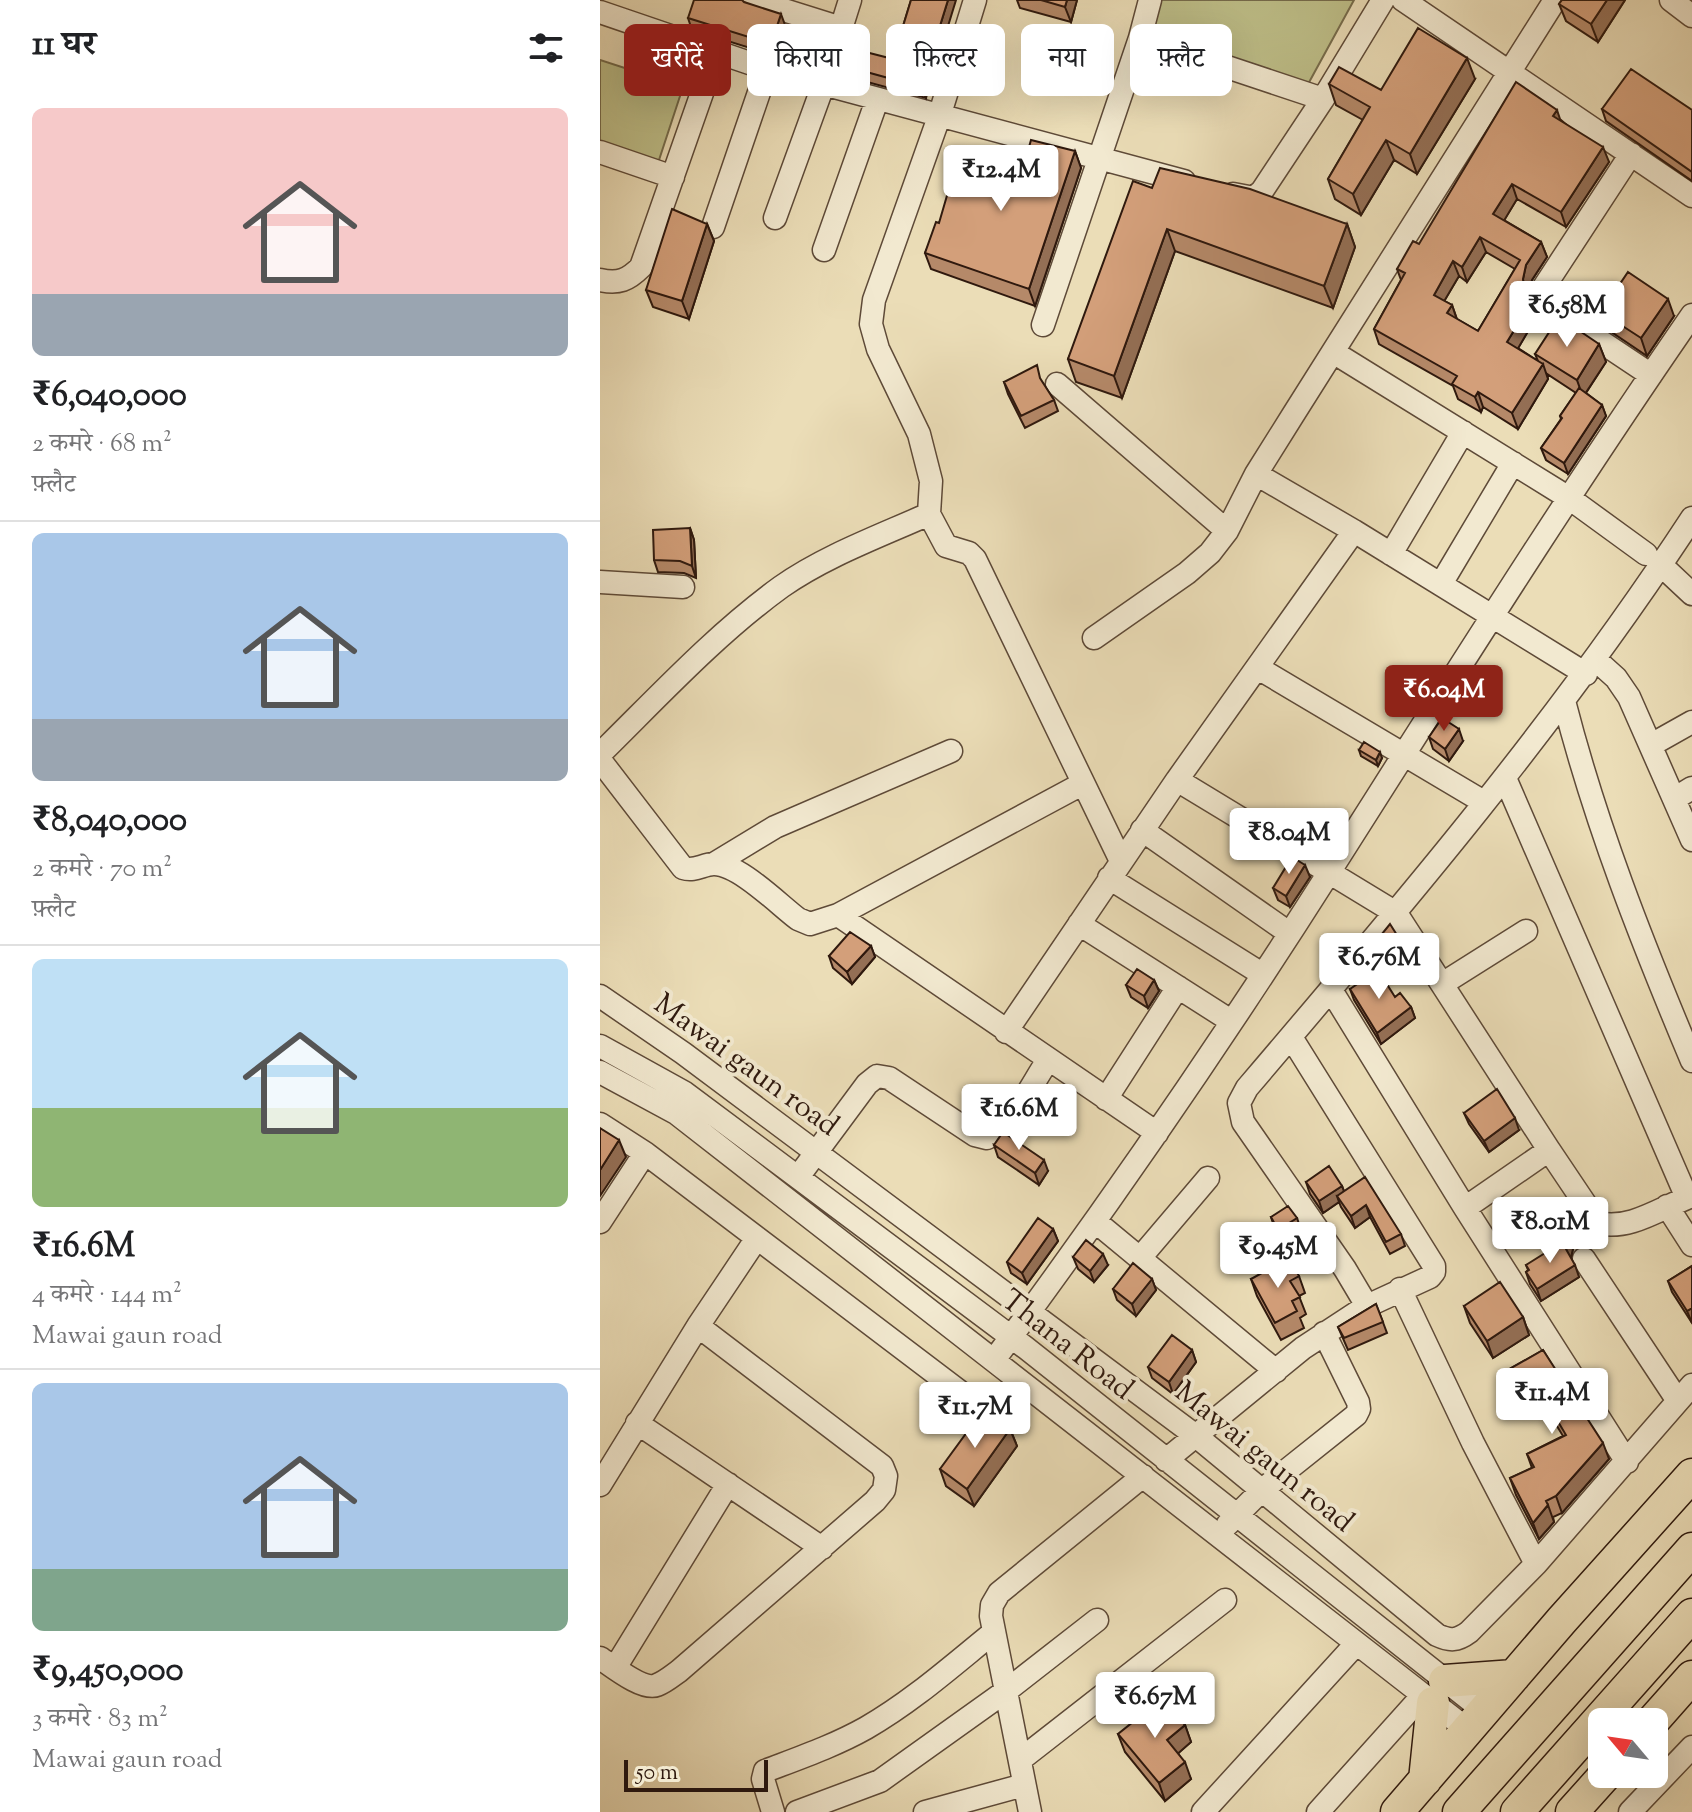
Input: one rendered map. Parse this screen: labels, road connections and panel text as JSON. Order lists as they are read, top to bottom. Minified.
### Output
{"streets":{"street":["Mawai gaun road","Thana Road"]},"scale_bar":"50 m","north":"top left","page":{"heading":"11 घर","chip":["खरीदें","किराया","फ़िल्टर","नया","फ़्लैट"],"list":[{"name":"₹6,040,000","note":"2 कमरे · 68 m² · फ़्लैट"},{"name":"₹8,040,000","note":"2 कमरे · 70 m² · फ़्लैट"},{"name":"₹16.6M","note":"4 कमरे · 144 m² · Mawai gaun road"},{"name":"₹9,450,000","note":"3 कमरे · 83 m² · Mawai gaun road"}],"price":["₹12.4M","₹6.58M","₹6.04M","₹8.04M","₹6.76M","₹16.6M","₹8.01M","₹9.45M","₹11.4M","₹11.7M","₹6.67M"],"scale":"50 m"}}
